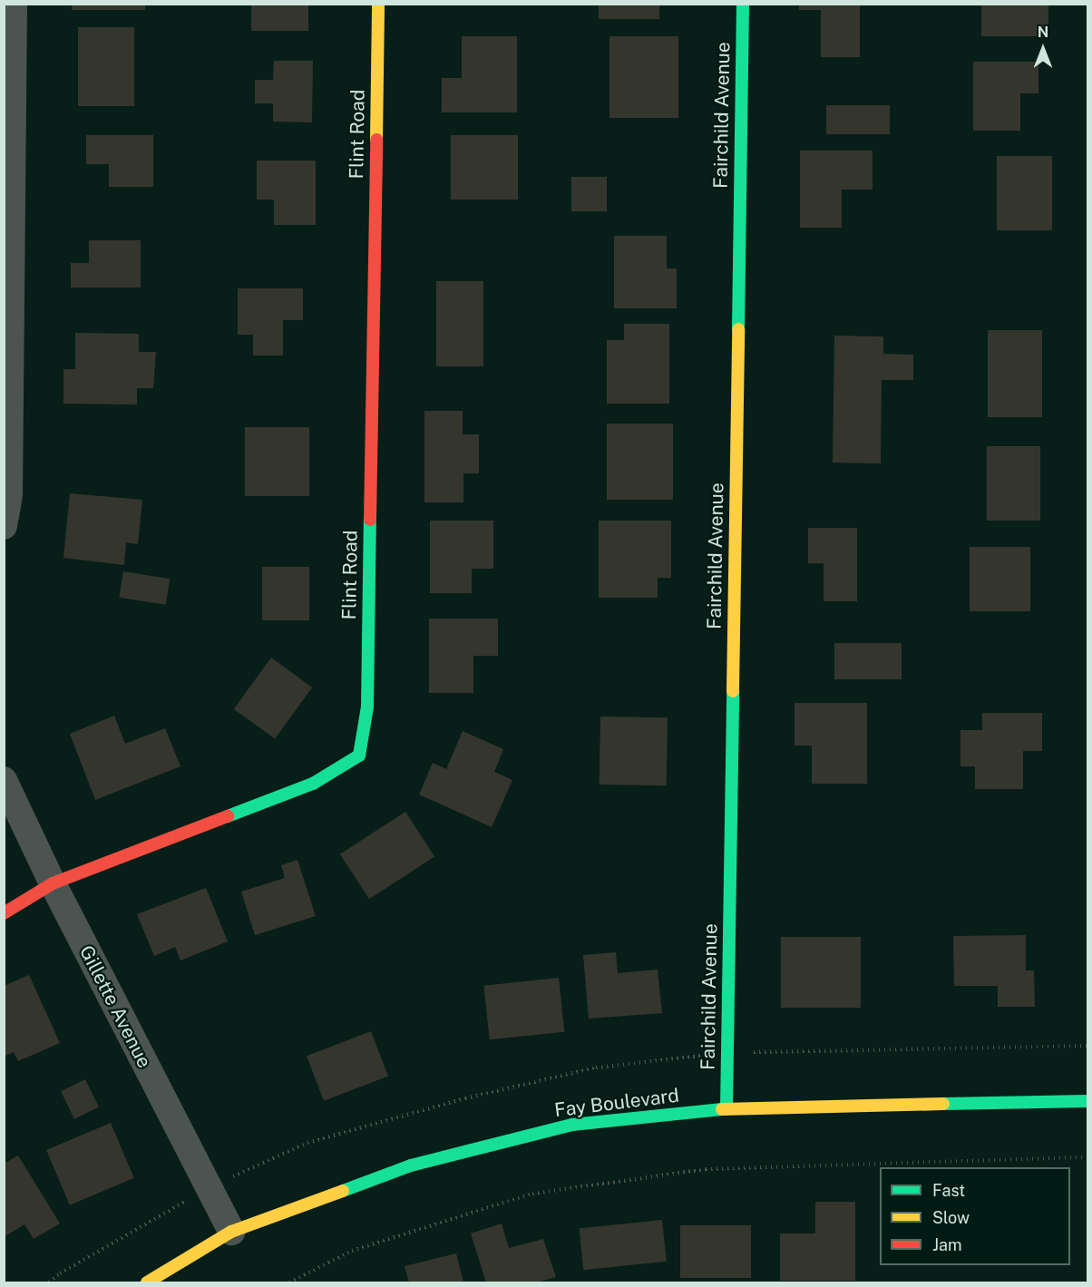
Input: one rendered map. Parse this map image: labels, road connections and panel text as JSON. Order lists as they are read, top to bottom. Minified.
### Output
{"streets":{"street":["Fairchild Avenue","Flint Road","Gillette Avenue","Fay Boulevard"]},"crossings":[["Fairchild Avenue","Fay Boulevard"],["Flint Road","Gillette Avenue"],["Gillette Avenue","Fay Boulevard"]],"legend":["Fast","Slow","Jam"],"north":"top"}
